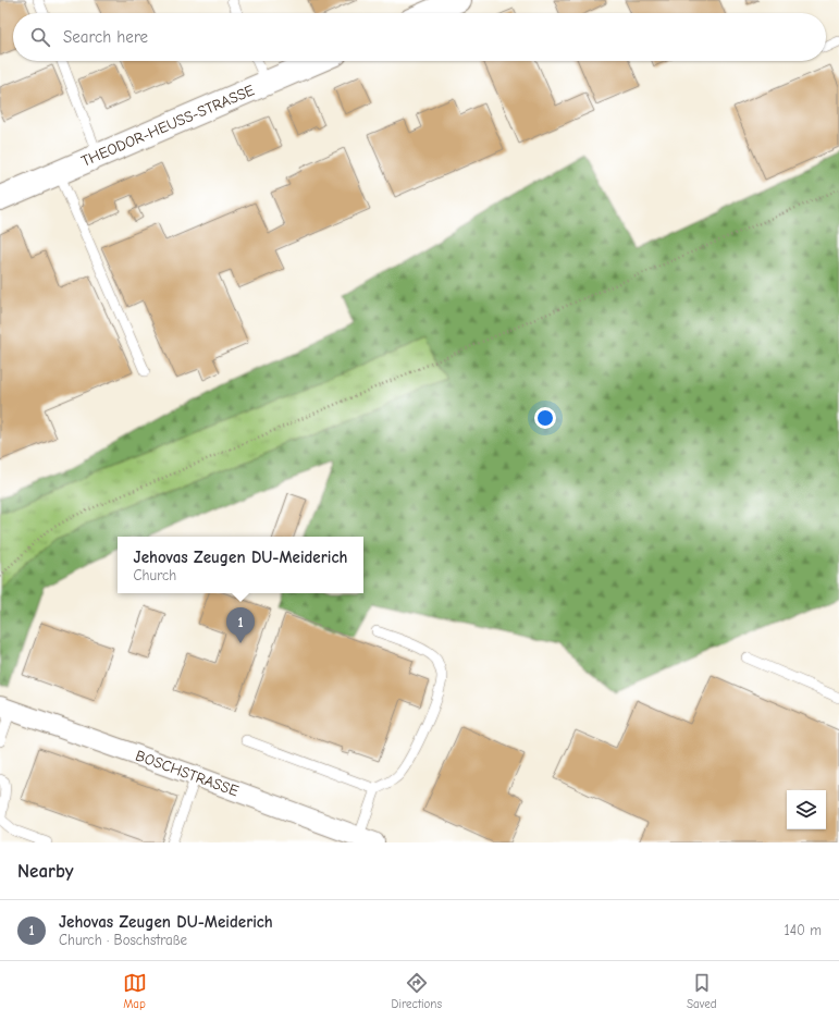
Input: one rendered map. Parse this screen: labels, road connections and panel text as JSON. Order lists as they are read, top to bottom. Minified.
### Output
{"streets":{"street":["THEODOR-HEUSS-STRASSE","BOSCHSTRASSE"]},"page":{"search":"Search here","popup":["Jehovas Zeugen DU-Meiderich","Church"],"pins":"1","heading":"Nearby","list":[{"mark":"1","name":"Jehovas Zeugen DU-Meiderich","note":"Church · Boschstraße","value":"140 m"}],"nav":["Map","Directions","Saved"]}}
